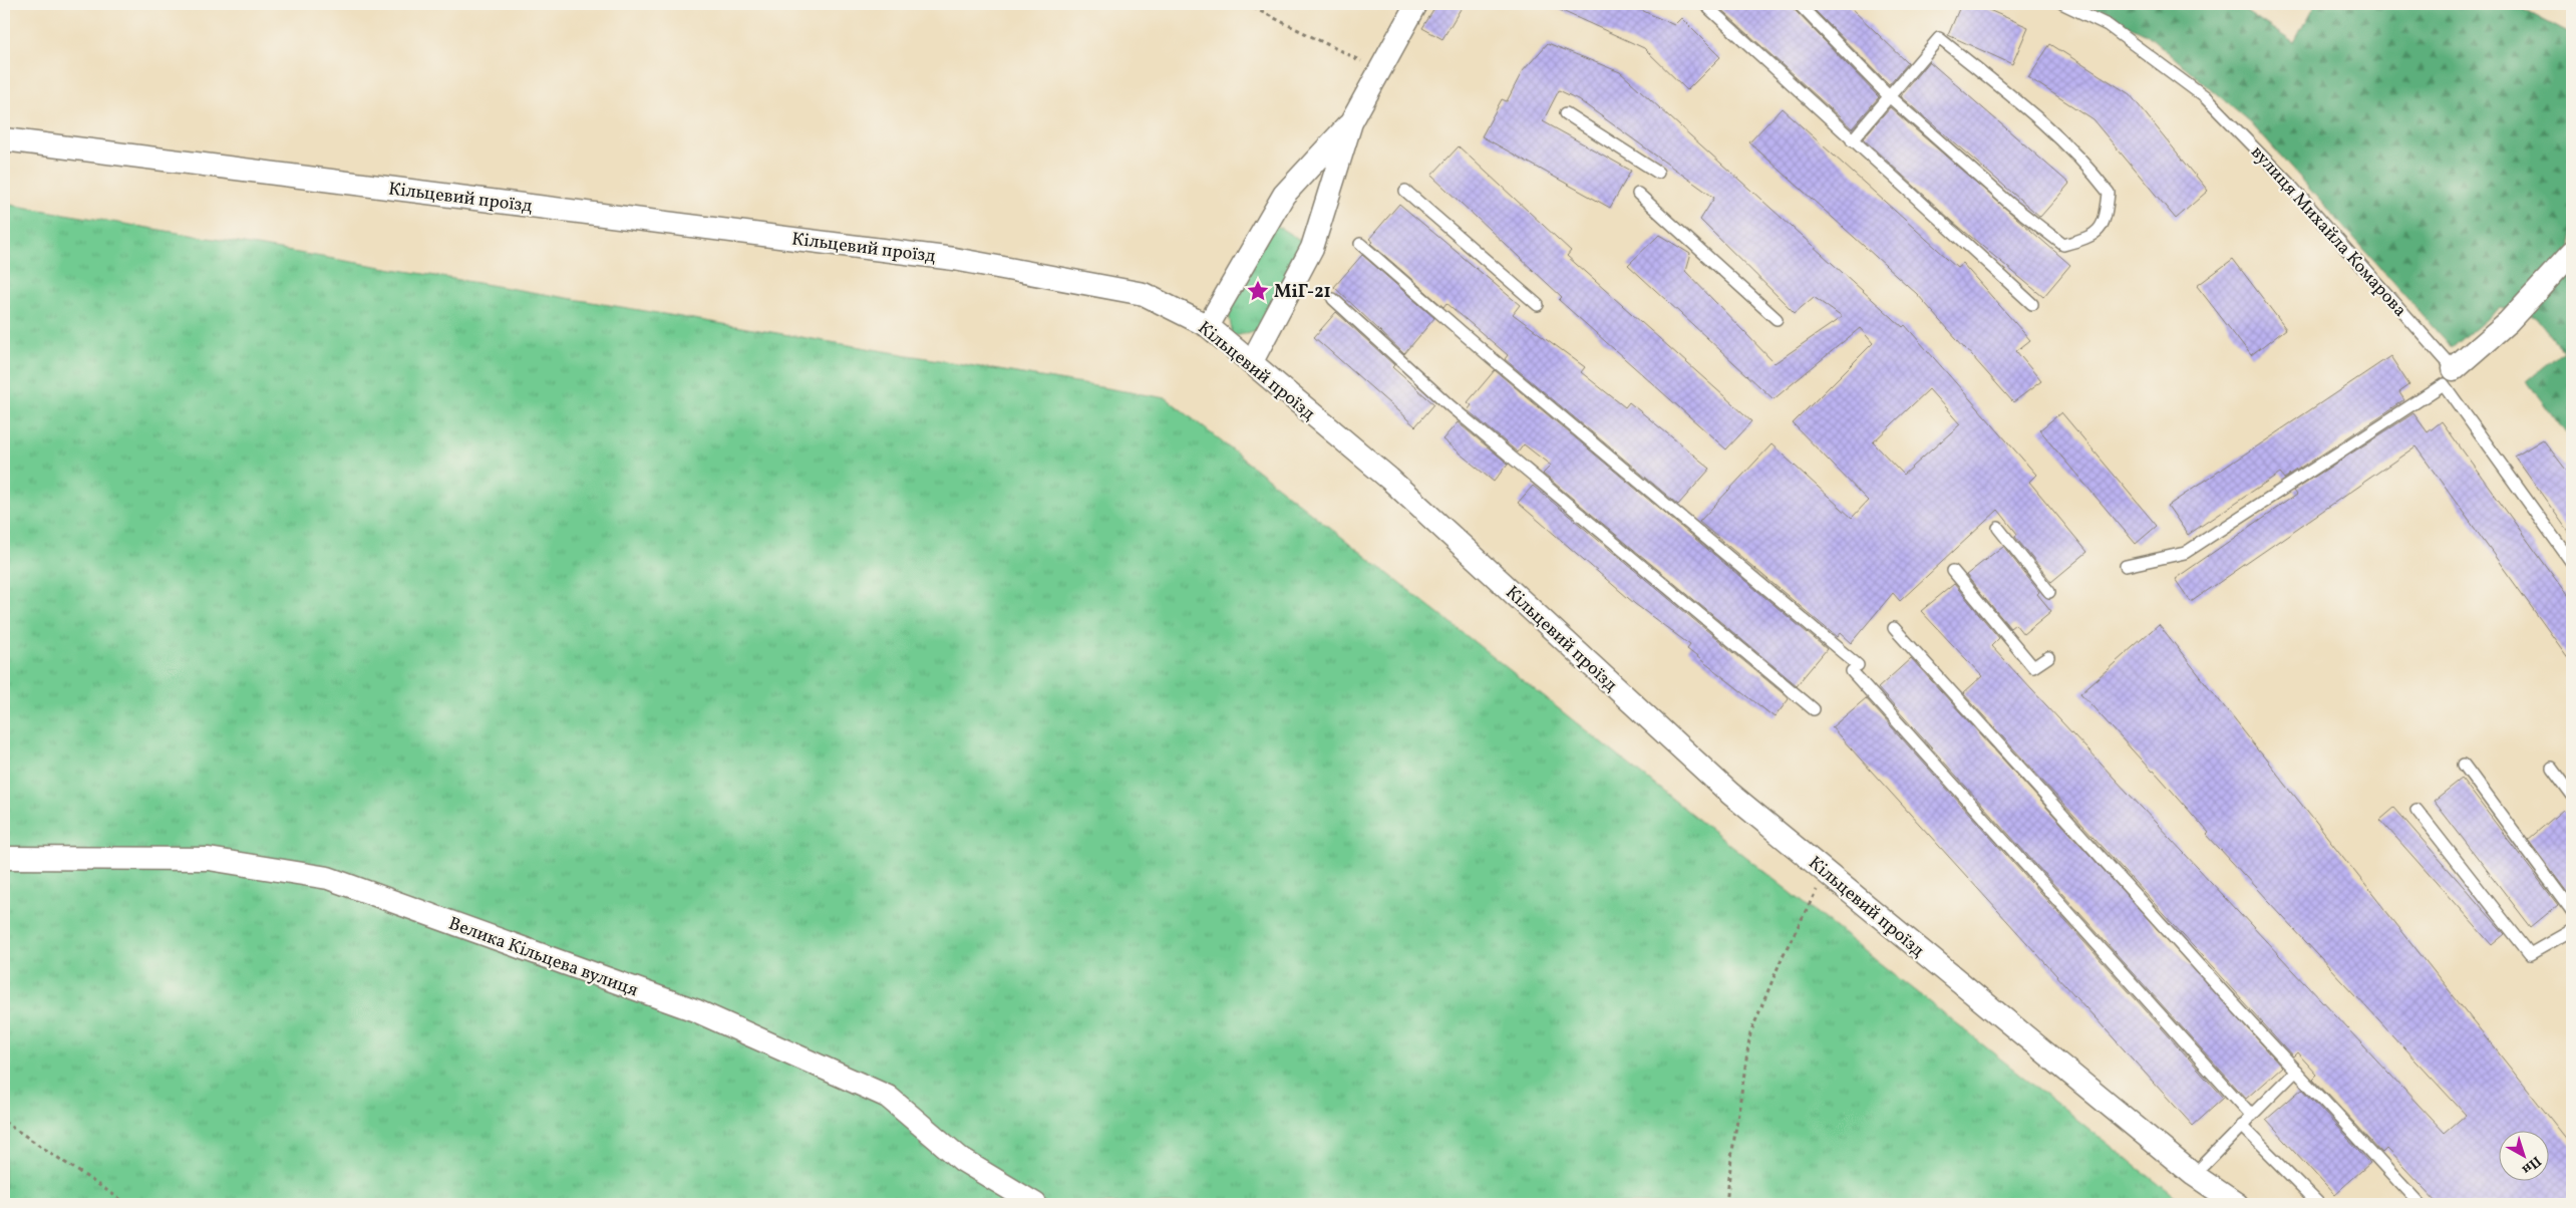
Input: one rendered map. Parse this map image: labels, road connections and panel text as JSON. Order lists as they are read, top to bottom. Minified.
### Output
{"streets":{"street":["Кільцевий проїзд","вулиця Михайла Комарова","Велика Кільцева вулиця"]},"places":{"place":["МіГ-21"]},"north":"bottom right"}
